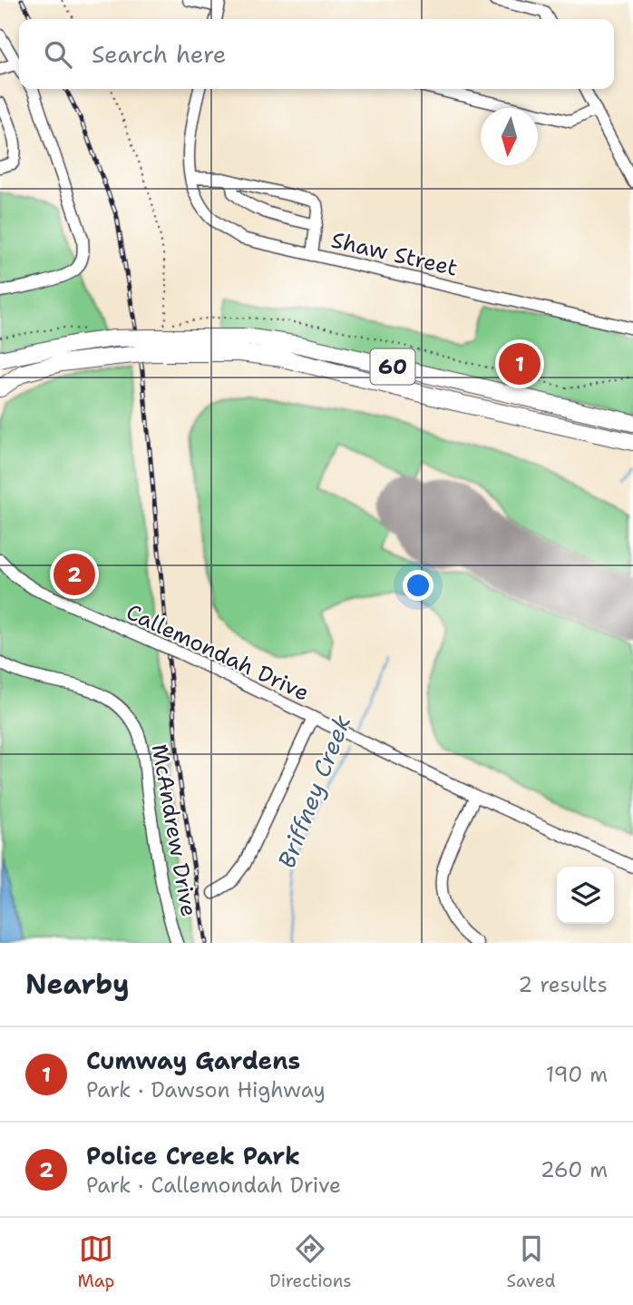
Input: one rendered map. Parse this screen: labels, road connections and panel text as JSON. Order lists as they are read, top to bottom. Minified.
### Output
{"streets":{"highway":["60"],"street":["Shaw Street","Callemondah Drive","McAndrew Drive"]},"water":["Briffney Creek"],"north":"bottom","page":{"search":"Search here","pins":["1","2"],"heading":["Nearby","2 results"],"list":[{"mark":"1","name":"Cumway Gardens","note":"Park · Dawson Highway","value":"190 m"},{"mark":"2","name":"Police Creek Park","note":"Park · Callemondah Drive","value":"260 m"}],"nav":["Map","Directions","Saved"]}}
